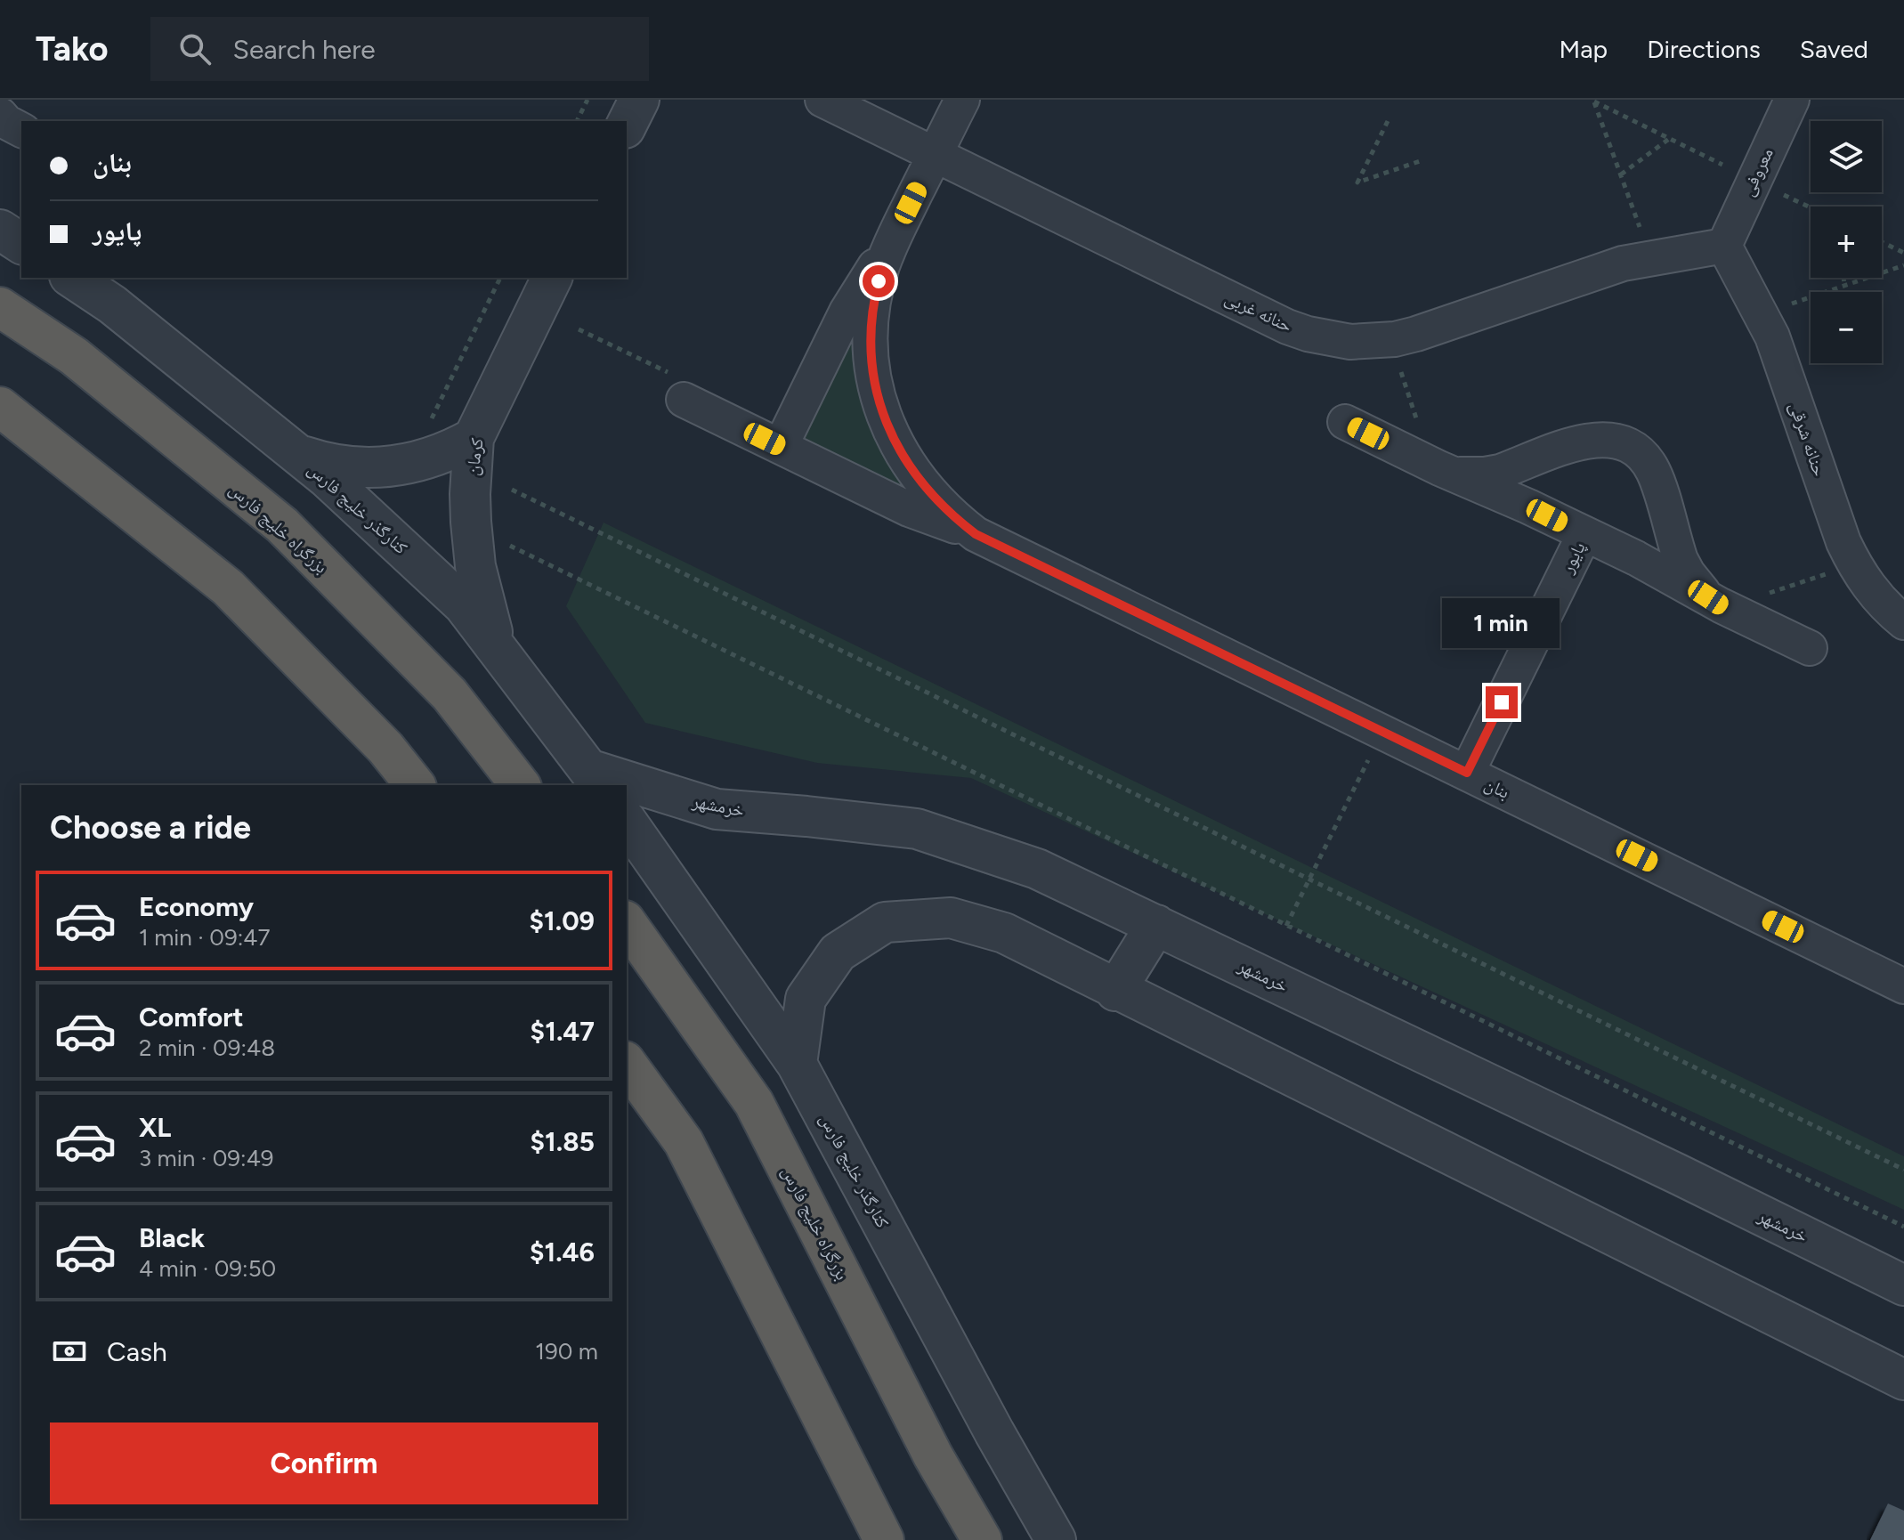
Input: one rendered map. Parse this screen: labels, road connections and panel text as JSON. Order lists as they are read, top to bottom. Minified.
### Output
{"streets":{"highway":["بزرگراه خلیج فارس"],"street":["معروفی","حنانه غربی","حنانه شرقی","کرمان","کنارگذر خلیج فارس","پایور","بنان","خرمشهر"]},"crossings":[["معروفی","حنانه غربی"],["معروفی","حنانه شرقی"],["حنانه غربی","حنانه شرقی"],["حنانه غربی","بنان"],["کرمان","کنارگذر خلیج فارس"],["کنارگذر خلیج فارس","خرمشهر"],["پایور","بنان"]],"page":{"header":"Tako","search":"Search here","nav":["Map","Directions","Saved"],"map_buttons":["+","−"],"banner":["بنان","پایور"],"bubble":"1 min","heading":"Choose a ride","list":[{"name":"Economy","note":"1 min · 09:47","value":"$1.09"},{"name":"Comfort","note":"2 min · 09:48","value":"$1.47"},{"name":"XL","note":"3 min · 09:49","value":"$1.85"},{"name":"Black","note":"4 min · 09:50","value":"$1.46"}],"pay":["Cash","190 m"],"buttons":"Confirm"}}
